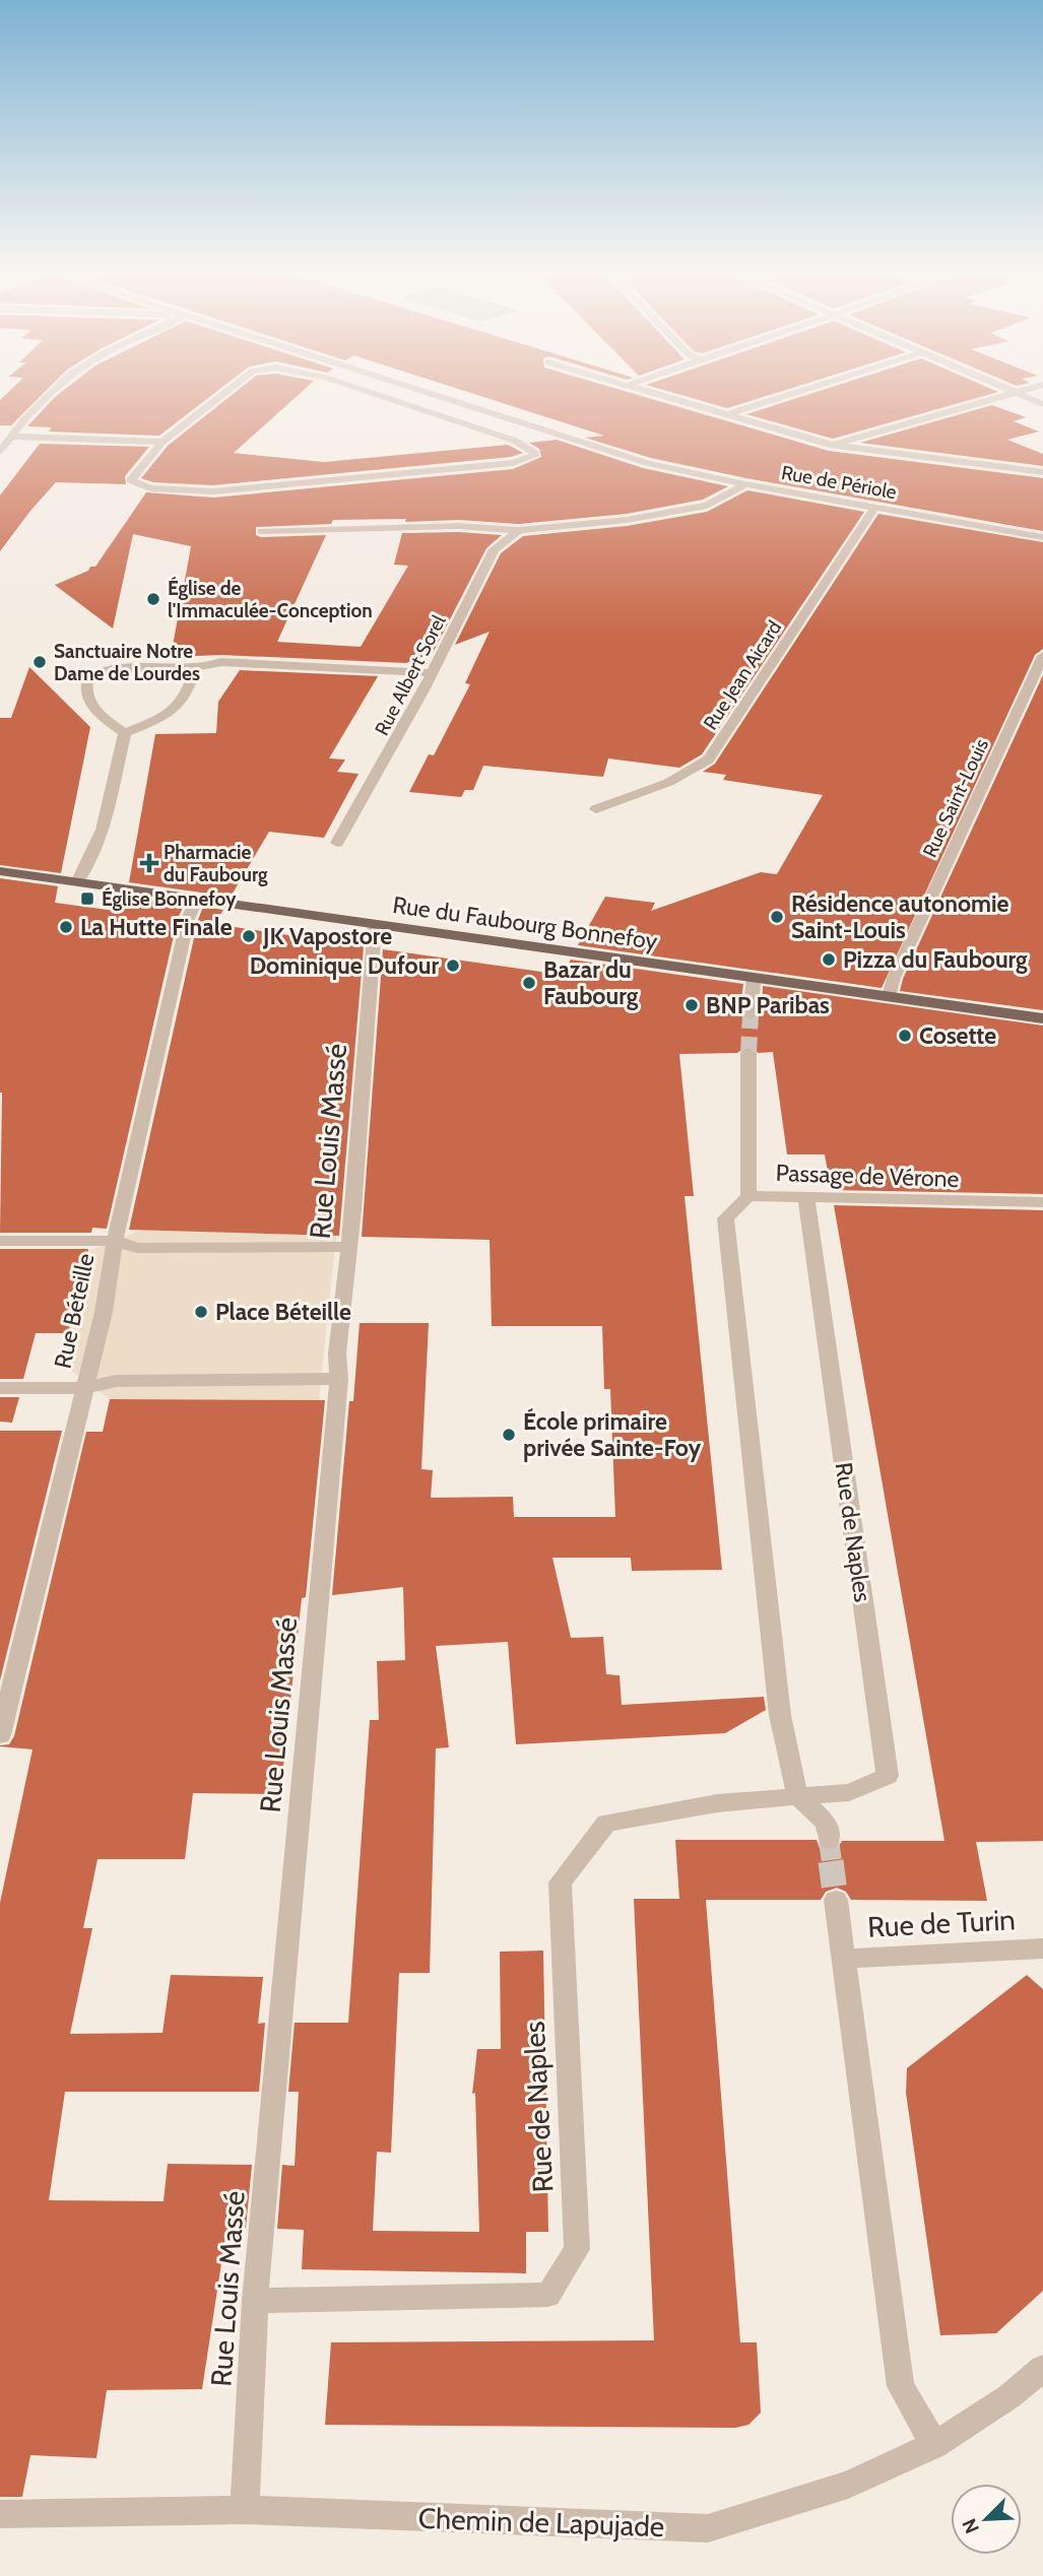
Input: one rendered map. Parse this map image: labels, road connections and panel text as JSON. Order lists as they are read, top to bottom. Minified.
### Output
{"streets":{"main road":["Rue du Faubourg Bonnefoy"],"street":["Rue de Périole","Rue Albert Sorel","Rue Jean Aicard","Rue Saint-Louis","Rue Louis Massé","Passage de Vérone","Rue Béteille","Rue de Naples","Rue de Turin","Chemin de Lapujade"]},"crossings":[["Rue de Périole","Rue Jean Aicard"],["Rue Saint-Louis","Rue du Faubourg Bonnefoy"],["Rue du Faubourg Bonnefoy","Rue Louis Massé"],["Rue du Faubourg Bonnefoy","Rue Béteille"],["Rue Louis Massé","Rue de Naples"],["Rue Louis Massé","Chemin de Lapujade"],["Passage de Vérone","Rue de Naples"]],"places":{"other":["Église de l'Immaculée-Conception","Sanctuaire Notre Dame de Lourdes","Résidence autonomie Saint-Louis","La Hutte Finale","JK Vapostore","Pizza du Faubourg","Dominique Dufour","Bazar du Faubourg","BNP Paribas","Cosette","Place Béteille","École primaire privée Sainte-Foy"],"health":["Pharmacie du Faubourg"],"transit":["Église Bonnefoy"]},"north":"bottom left"}
